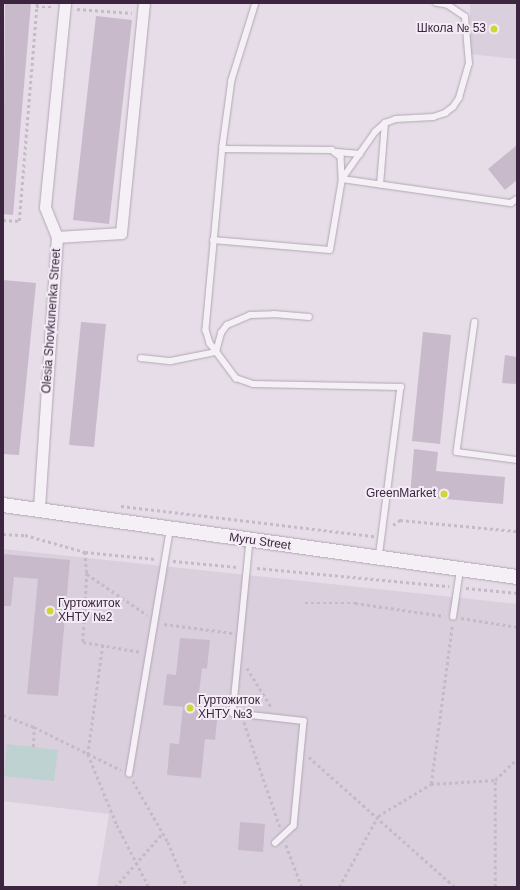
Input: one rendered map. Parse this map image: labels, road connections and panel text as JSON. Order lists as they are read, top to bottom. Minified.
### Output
{"streets":{"street":["Olesia Shovkunenka Street","Myru Street"]},"crossings":[["Olesia Shovkunenka Street","Myru Street"]],"places":["Школа № 53","GreenMarket","Гуртожиток ХНТУ №2","Гуртожиток ХНТУ №3"]}
